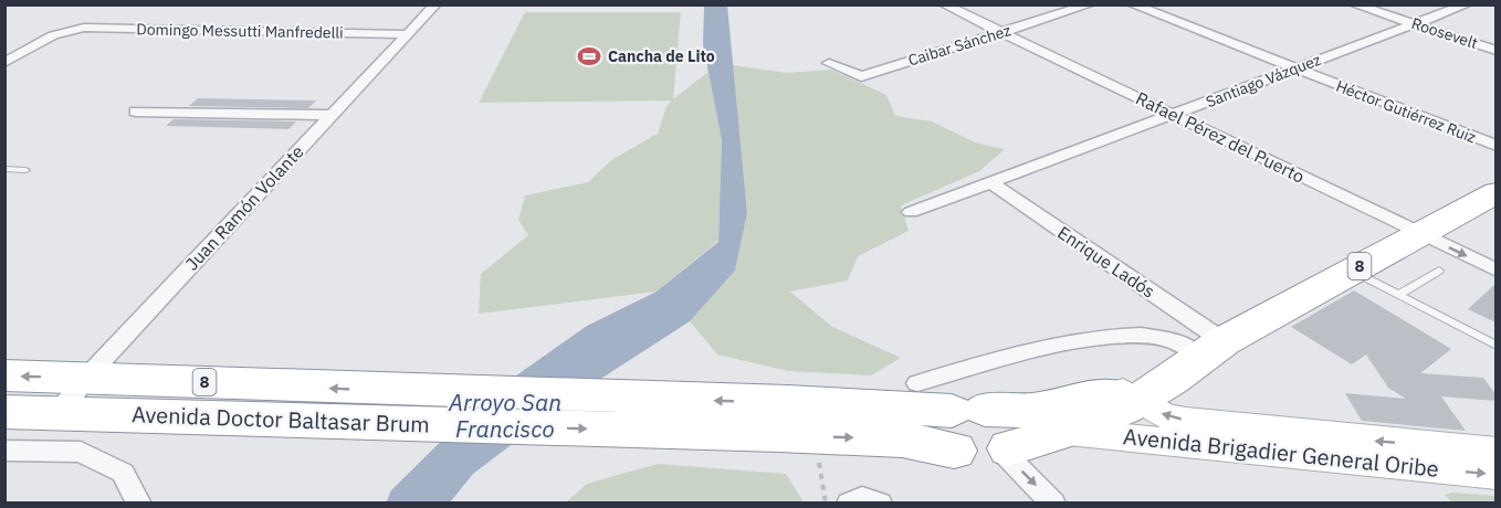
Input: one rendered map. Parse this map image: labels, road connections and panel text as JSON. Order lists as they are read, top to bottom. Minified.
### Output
{"streets":{"highway":["8","Avenida Doctor Baltasar Brum"],"main road":["Avenida Brigadier General Oribe"],"street":["Domingo Messutti Manfredelli","Roosevelt","Caibar Sánchez","Santiago Vázquez","Héctor Gutiérrez Ruiz","Rafael Pérez del Puerto","Juan Ramón Volante","Enrique Ladós"]},"crossings":[["Domingo Messutti Manfredelli","Juan Ramón Volante"],["Roosevelt","Santiago Vázquez"],["Caibar Sánchez","Rafael Pérez del Puerto"],["Santiago Vázquez","Héctor Gutiérrez Ruiz"],["Santiago Vázquez","Rafael Pérez del Puerto"],["Santiago Vázquez","Enrique Ladós"],["Rafael Pérez del Puerto","8"],["Juan Ramón Volante","Avenida Doctor Baltasar Brum"],["Enrique Ladós","8"],["8","Avenida Doctor Baltasar Brum"],["8","Avenida Brigadier General Oribe"]],"water":["Arroyo San Francisco"],"places":{"sports":["Cancha de Lito"]}}
